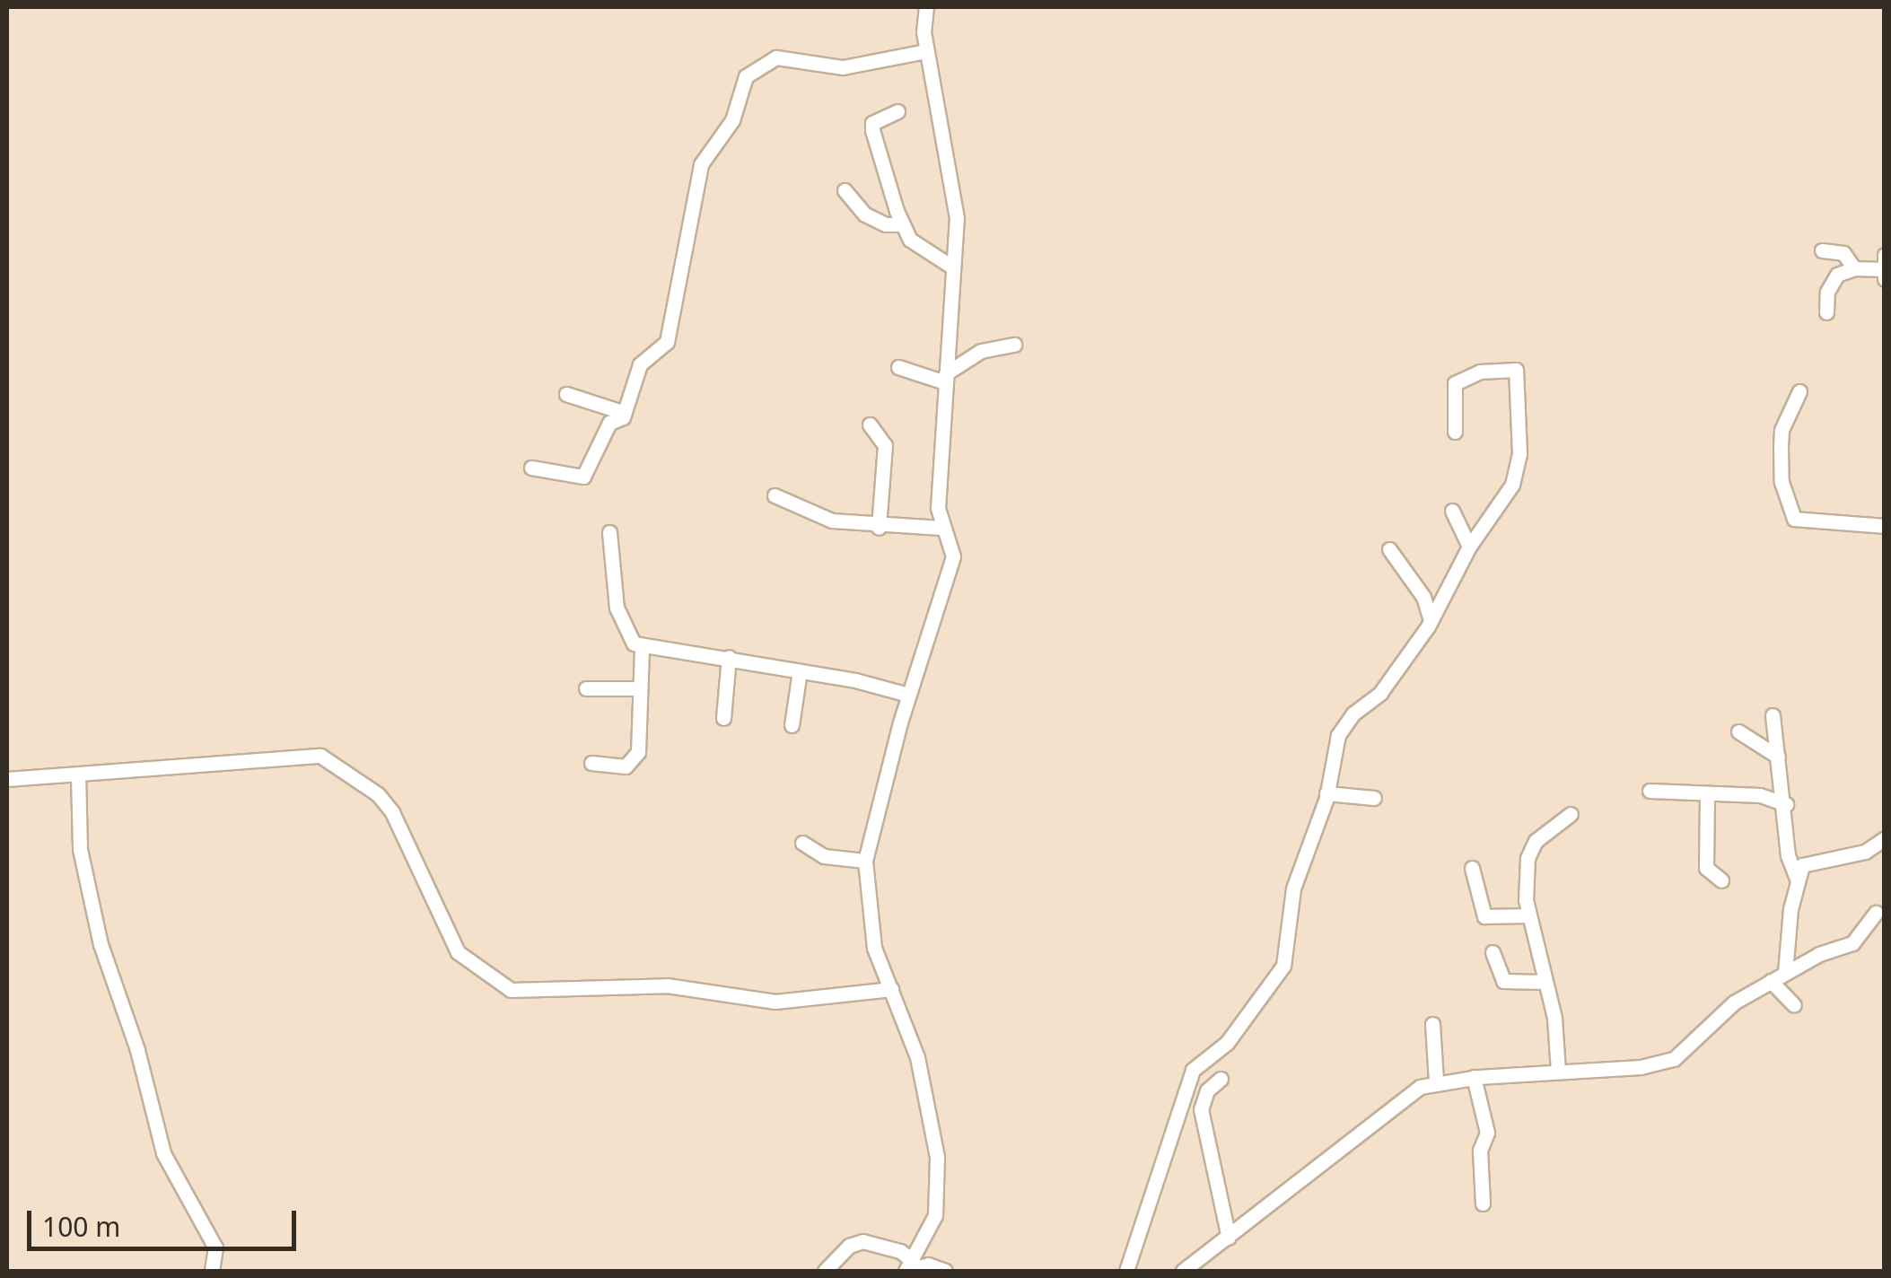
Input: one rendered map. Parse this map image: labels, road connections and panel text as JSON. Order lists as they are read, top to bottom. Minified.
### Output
{"scale_bar":"100 m"}
